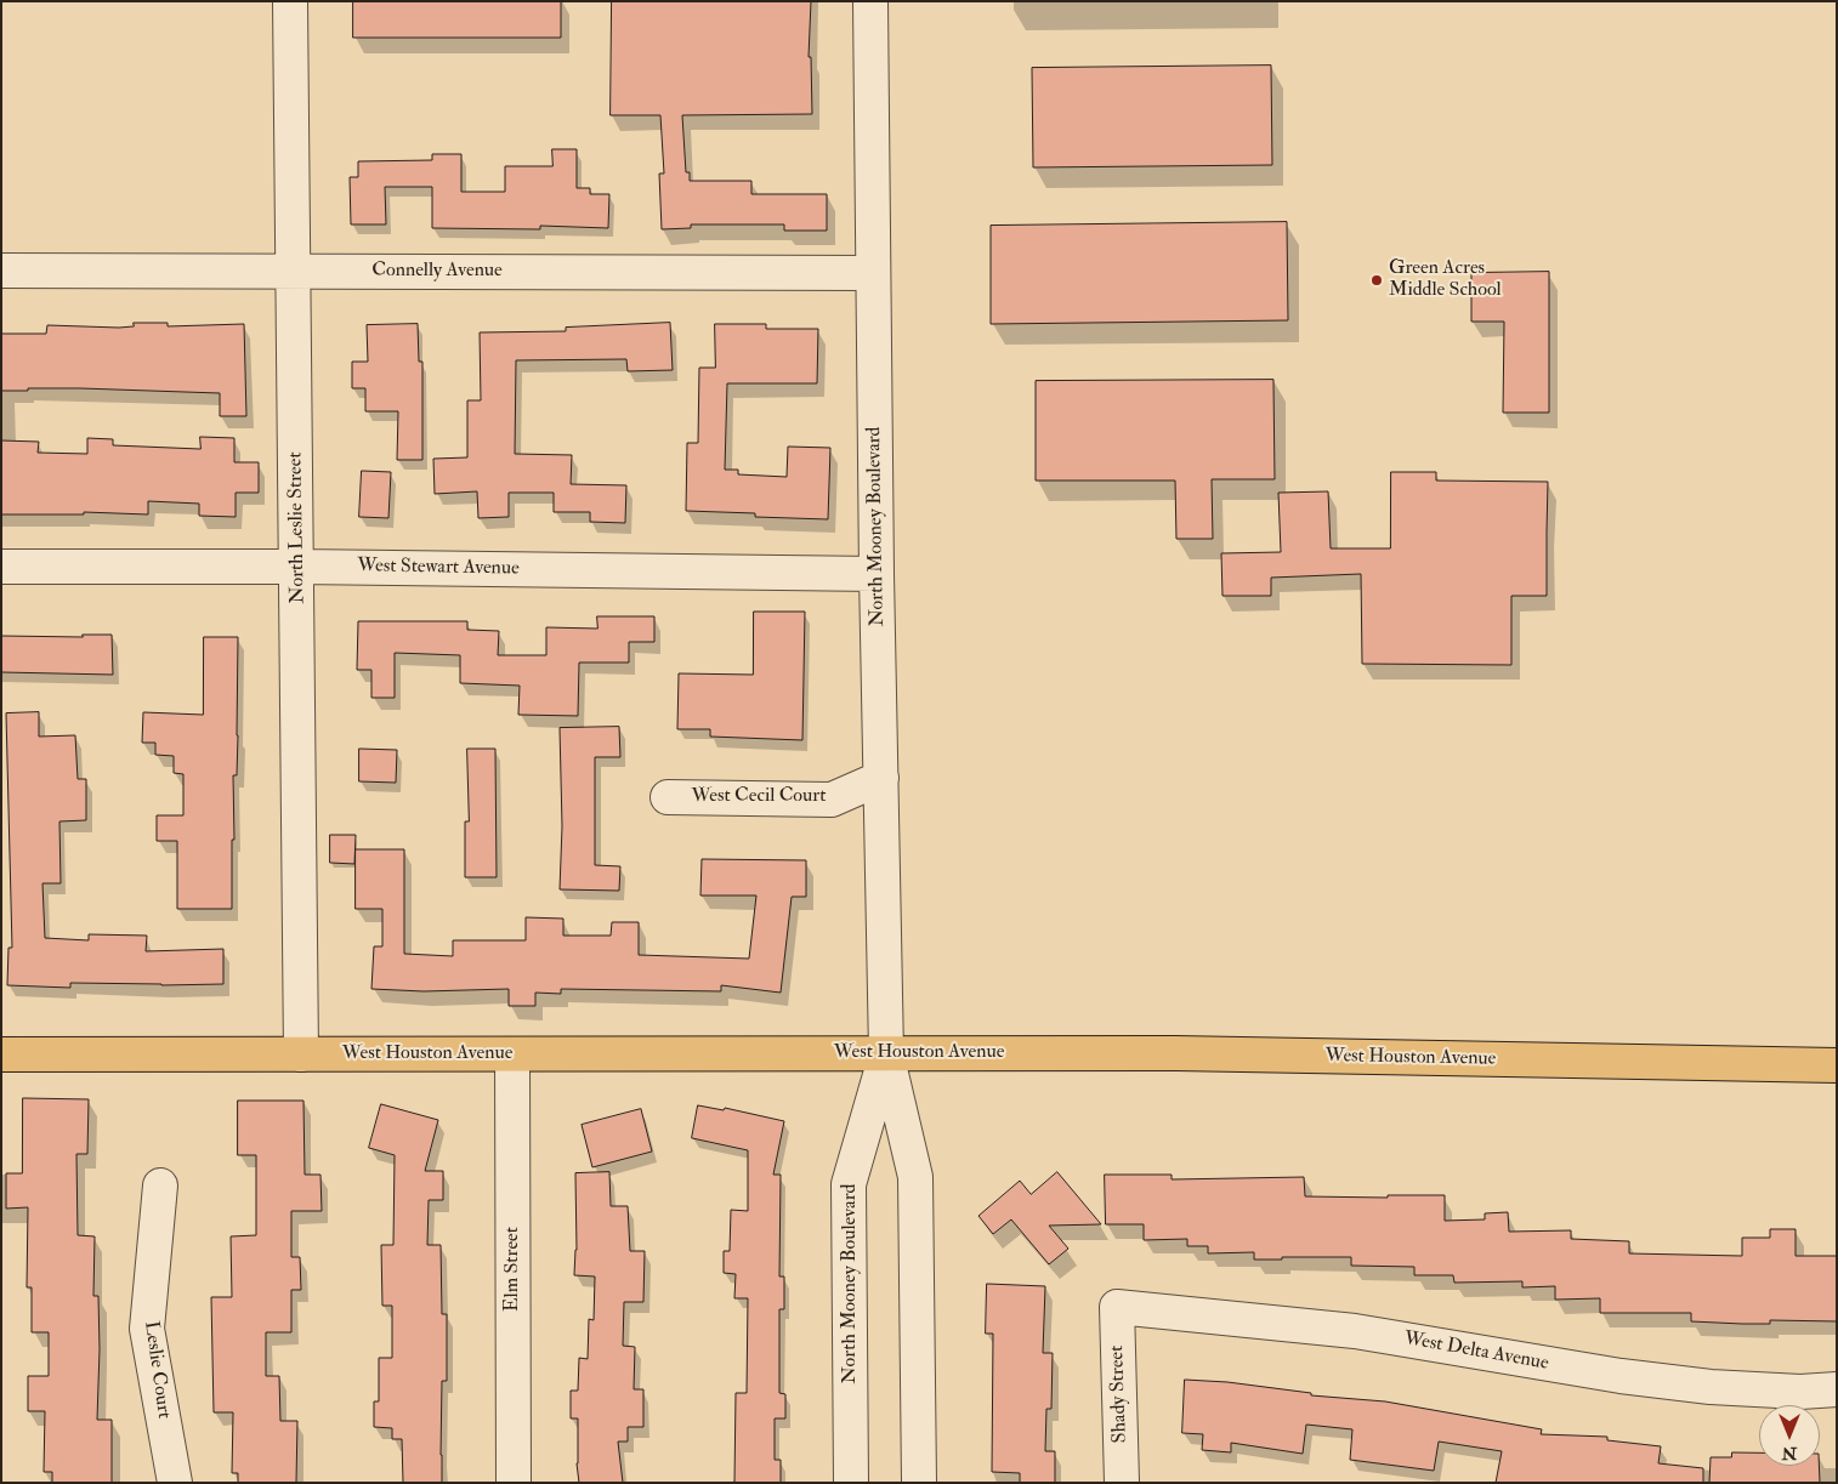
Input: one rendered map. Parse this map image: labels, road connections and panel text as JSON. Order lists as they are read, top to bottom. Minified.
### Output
{"streets":{"main road":["West Houston Avenue"],"street":["Connelly Avenue","North Mooney Boulevard","North Leslie Street","West Stewart Avenue","West Cecil Court","Elm Street","West Delta Avenue","Leslie Court","Shady Street"]},"crossings":[["Connelly Avenue","North Mooney Boulevard"],["Connelly Avenue","North Leslie Street"],["North Mooney Boulevard","West Stewart Avenue"],["North Mooney Boulevard","West Cecil Court"],["North Mooney Boulevard","West Houston Avenue"],["North Leslie Street","West Stewart Avenue"],["North Leslie Street","West Houston Avenue"],["West Houston Avenue","Elm Street"],["West Delta Avenue","Shady Street"]],"places":["Green Acres Middle School"],"north":"bottom"}
